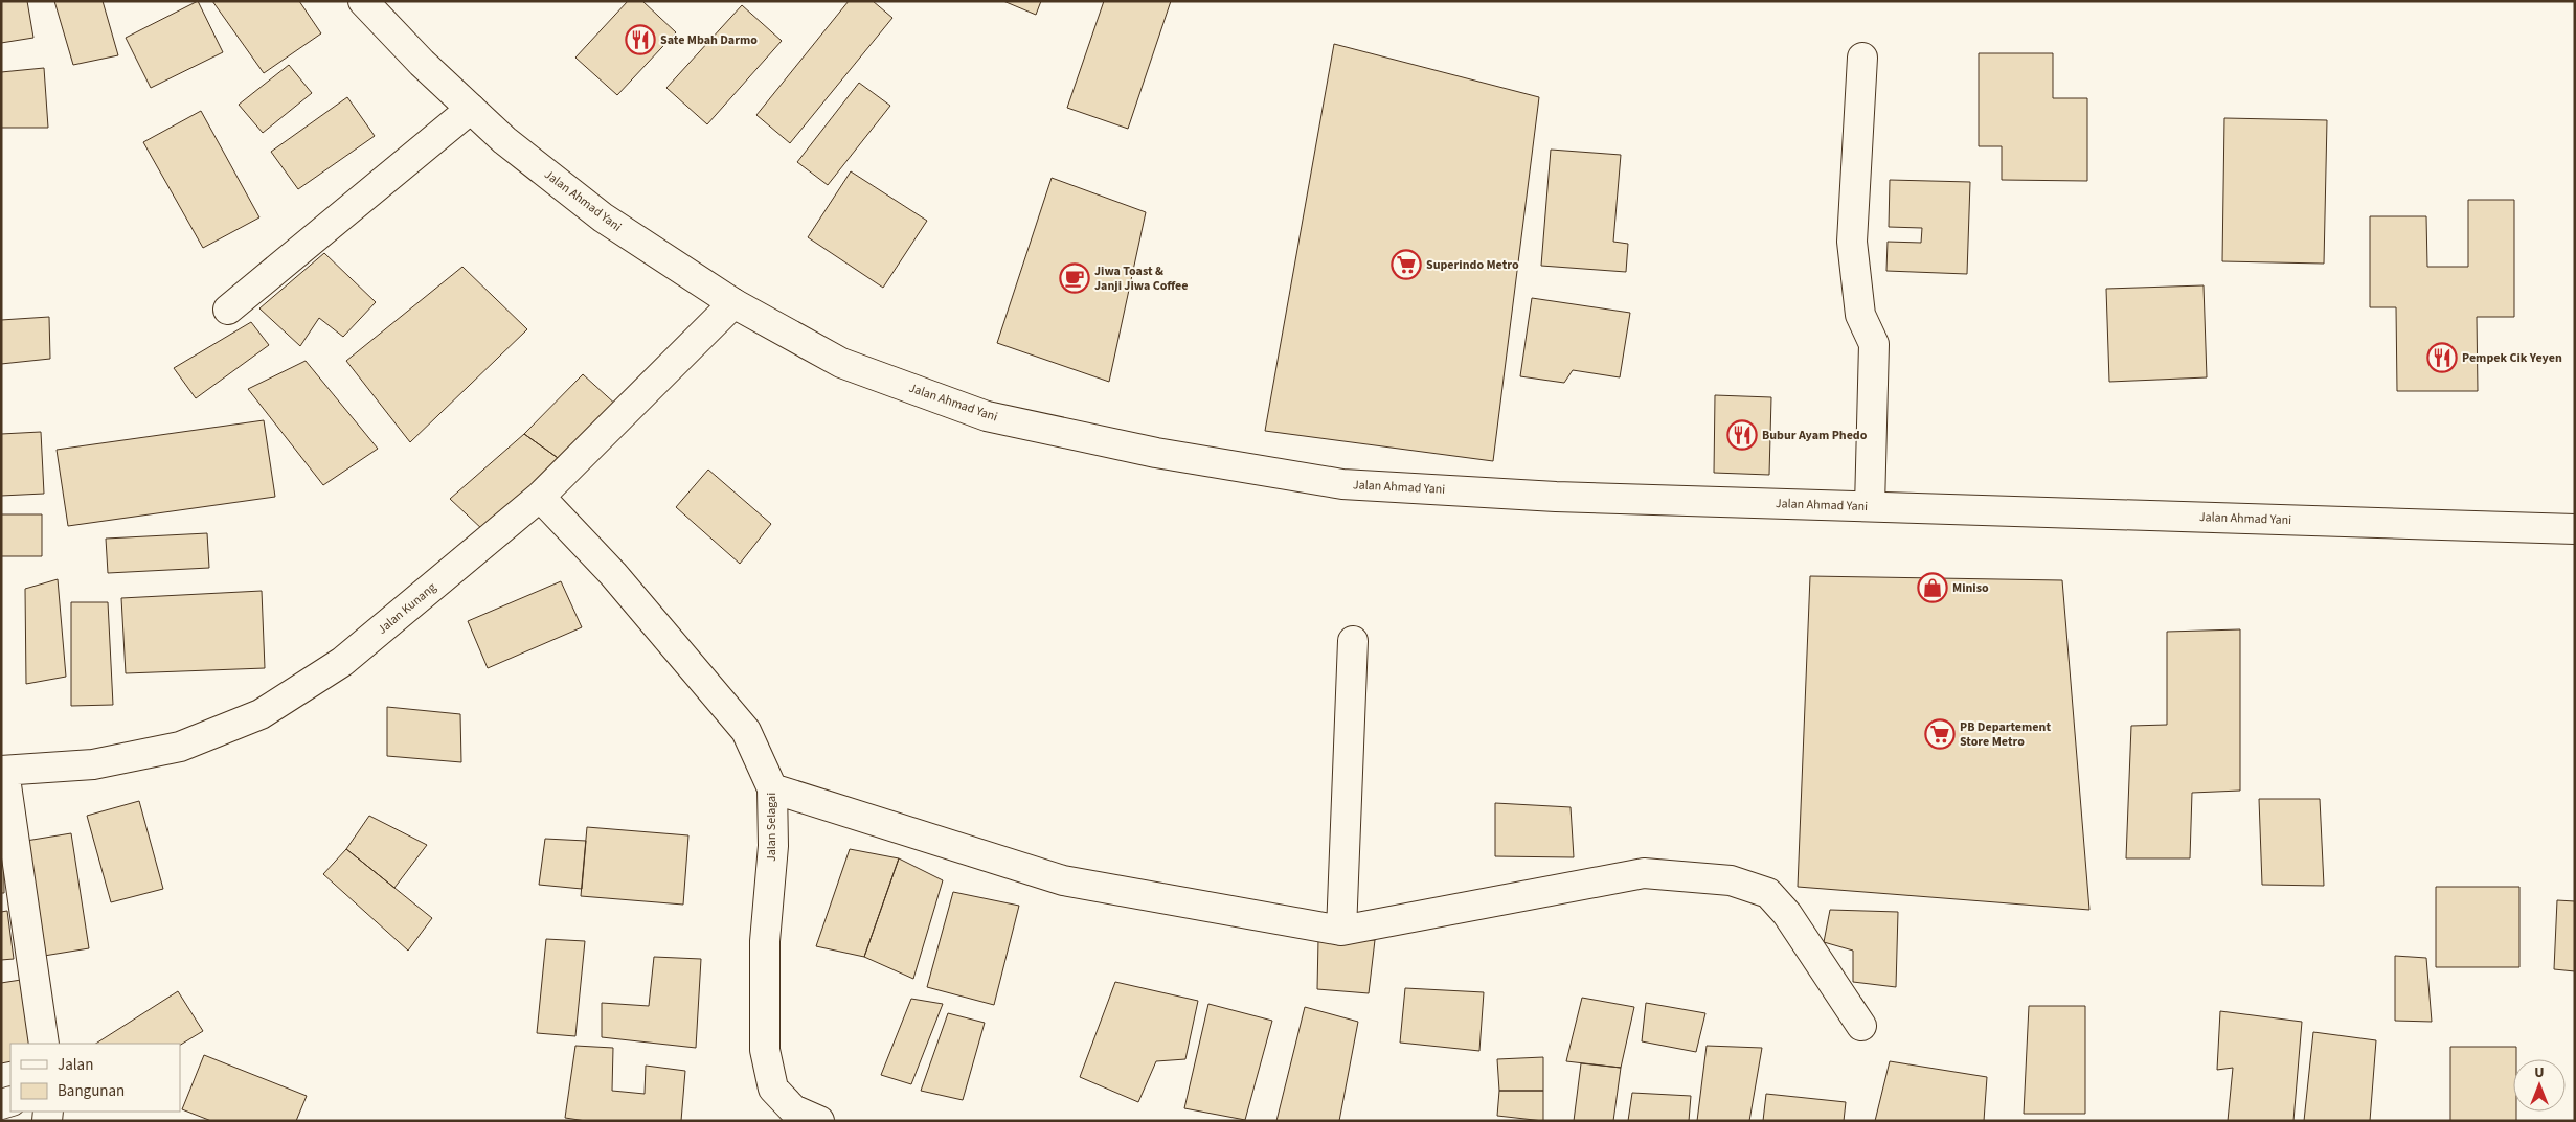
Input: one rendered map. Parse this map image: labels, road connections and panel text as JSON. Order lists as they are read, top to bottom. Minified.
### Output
{"streets":{"street":["Jalan Ahmad Yani","Jalan Kunang","Jalan Selagai"]},"crossings":[["Jalan Ahmad Yani","Jalan Kunang"],["Jalan Kunang","Jalan Selagai"]],"places":{"restaurant":["Sate Mbah Darmo","Pempek Cik Yeyen","Bubur Ayam Phedo"],"supermarket":["Superindo Metro","PB Departement Store Metro"],"cafe":["Jiwa Toast & Janji Jiwa Coffee"],"shop":["Miniso"]},"legend":["Jalan","Bangunan"],"north":"top"}
